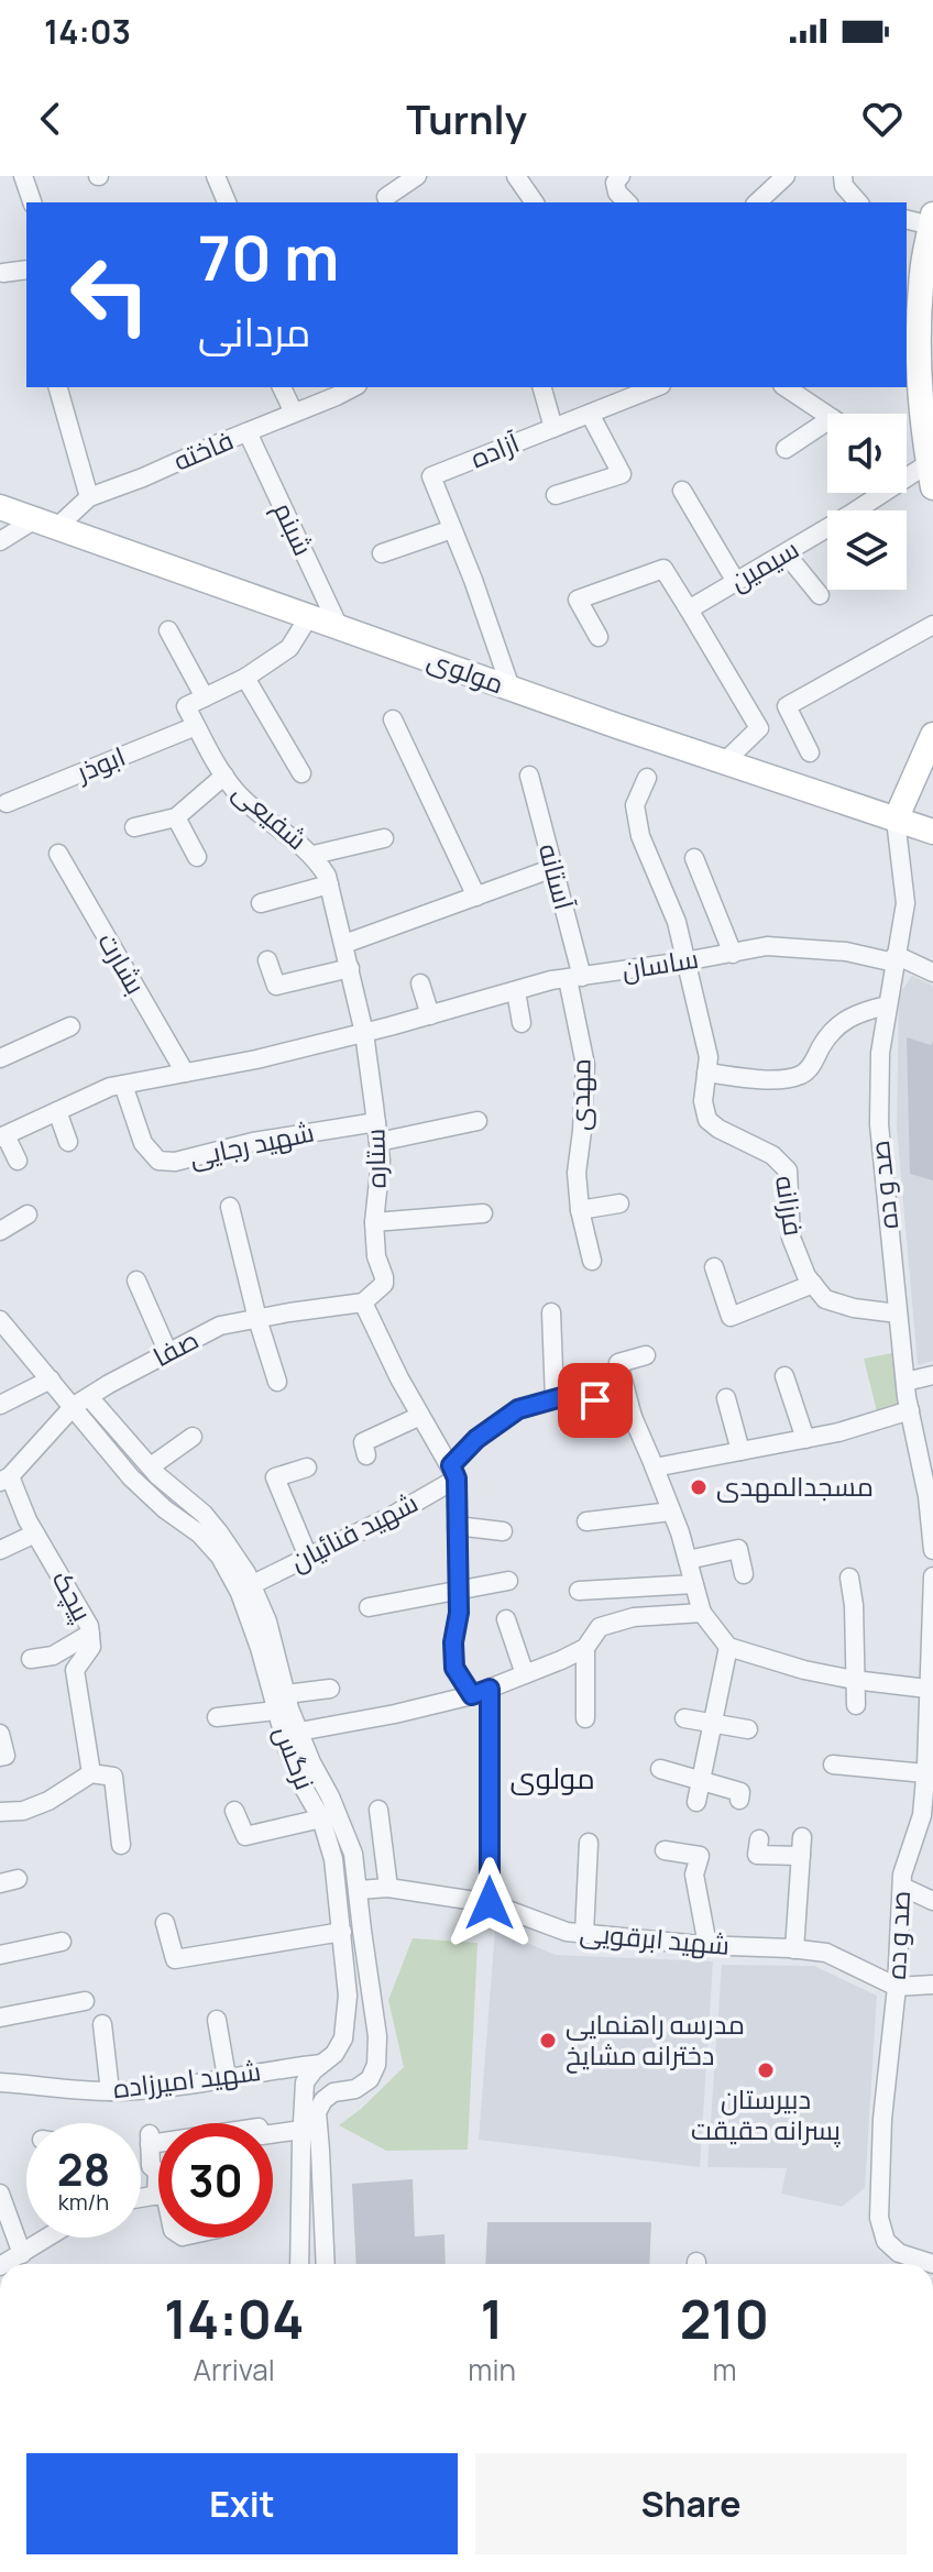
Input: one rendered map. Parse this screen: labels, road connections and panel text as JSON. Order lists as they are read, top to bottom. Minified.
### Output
{"streets":{"main road":["مولوی"],"street":["فاخته","آزاده","شبنم","سیمین","ابوذر","شفیعی","آستانه","بشارت","ساسان","مهدی","شهید رجایی","ستاره","صد و ده","فرزانه","صفا","شهید فنائیان","پیچک","نرگس","شهید ابرقویی","شهید امیرزاده"]},"crossings":[["فاخته","شبنم"],["فاخته","مولوی"],["آزاده","مولوی"],["شبنم","مولوی"],["مولوی","صد و ده"],["ابوذر","شفیعی"],["شفیعی","ساسان"],["شفیعی","ستاره"],["آستانه","ساسان"],["آستانه","مهدی"],["بشارت","ساسان"],["ساسان","مهدی"],["ساسان","شهید رجایی"],["ساسان","ستاره"],["ساسان","صد و ده"],["ساسان","فرزانه"],["شهید رجایی","ستاره"],["ستاره","صفا"],["صد و ده","شهید ابرقویی"],["صفا","پیچک"],["صفا","نرگس"],["شهید فنائیان","نرگس"],["نرگس","شهید ابرقویی"],["نرگس","شهید امیرزاده"]],"districts":["مولوی"],"places":["مسجدالمهدی","مدرسه راهنمایی دخترانه مشایخ","دبیرستان پسرانه حقیقت"],"page":{"status":"14:03","header":"Turnly","turn":["70 m","مردانی"],"speed":"28 km/h","limit":"30","eta":["14:04","Arrival","1","min","210","m"],"buttons":["Exit","Share"]}}
